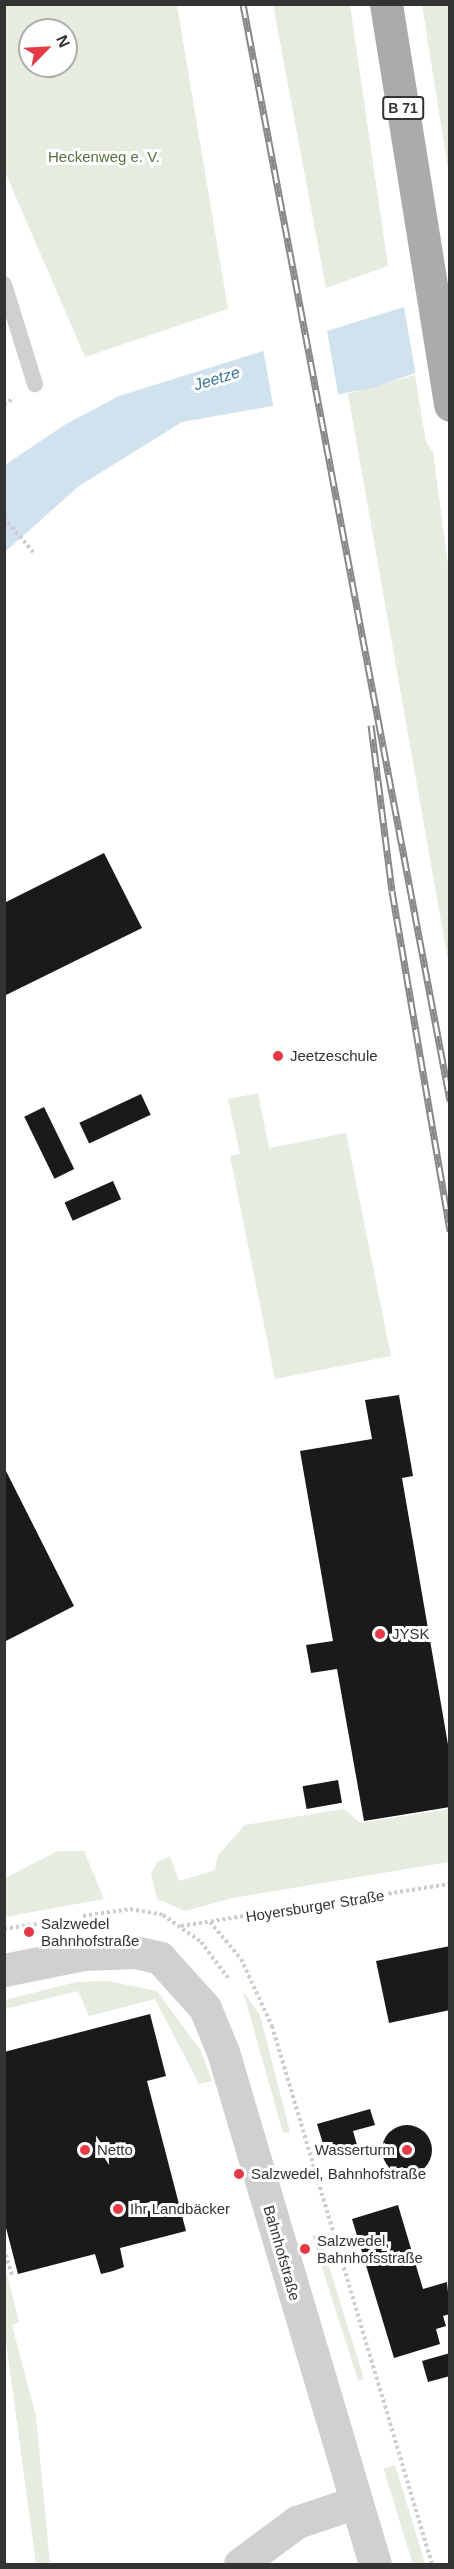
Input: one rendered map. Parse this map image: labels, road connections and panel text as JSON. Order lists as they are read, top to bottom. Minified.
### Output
{"streets":{"main road":["B 71"],"street":["Bahnhofstraße"],"path":["Hoyersburger Straße"]},"water":["Jeetze"],"parks":["Heckenweg e. V."],"places":["Jeetzeschule","JYSK","Salzwedel Bahnhofstraße","Netto","Wasserturm","Salzwedel, Bahnhofstraße","Ihr Landbäcker","Salzwedel, Bahnhofsstraße"],"north":"top right"}
